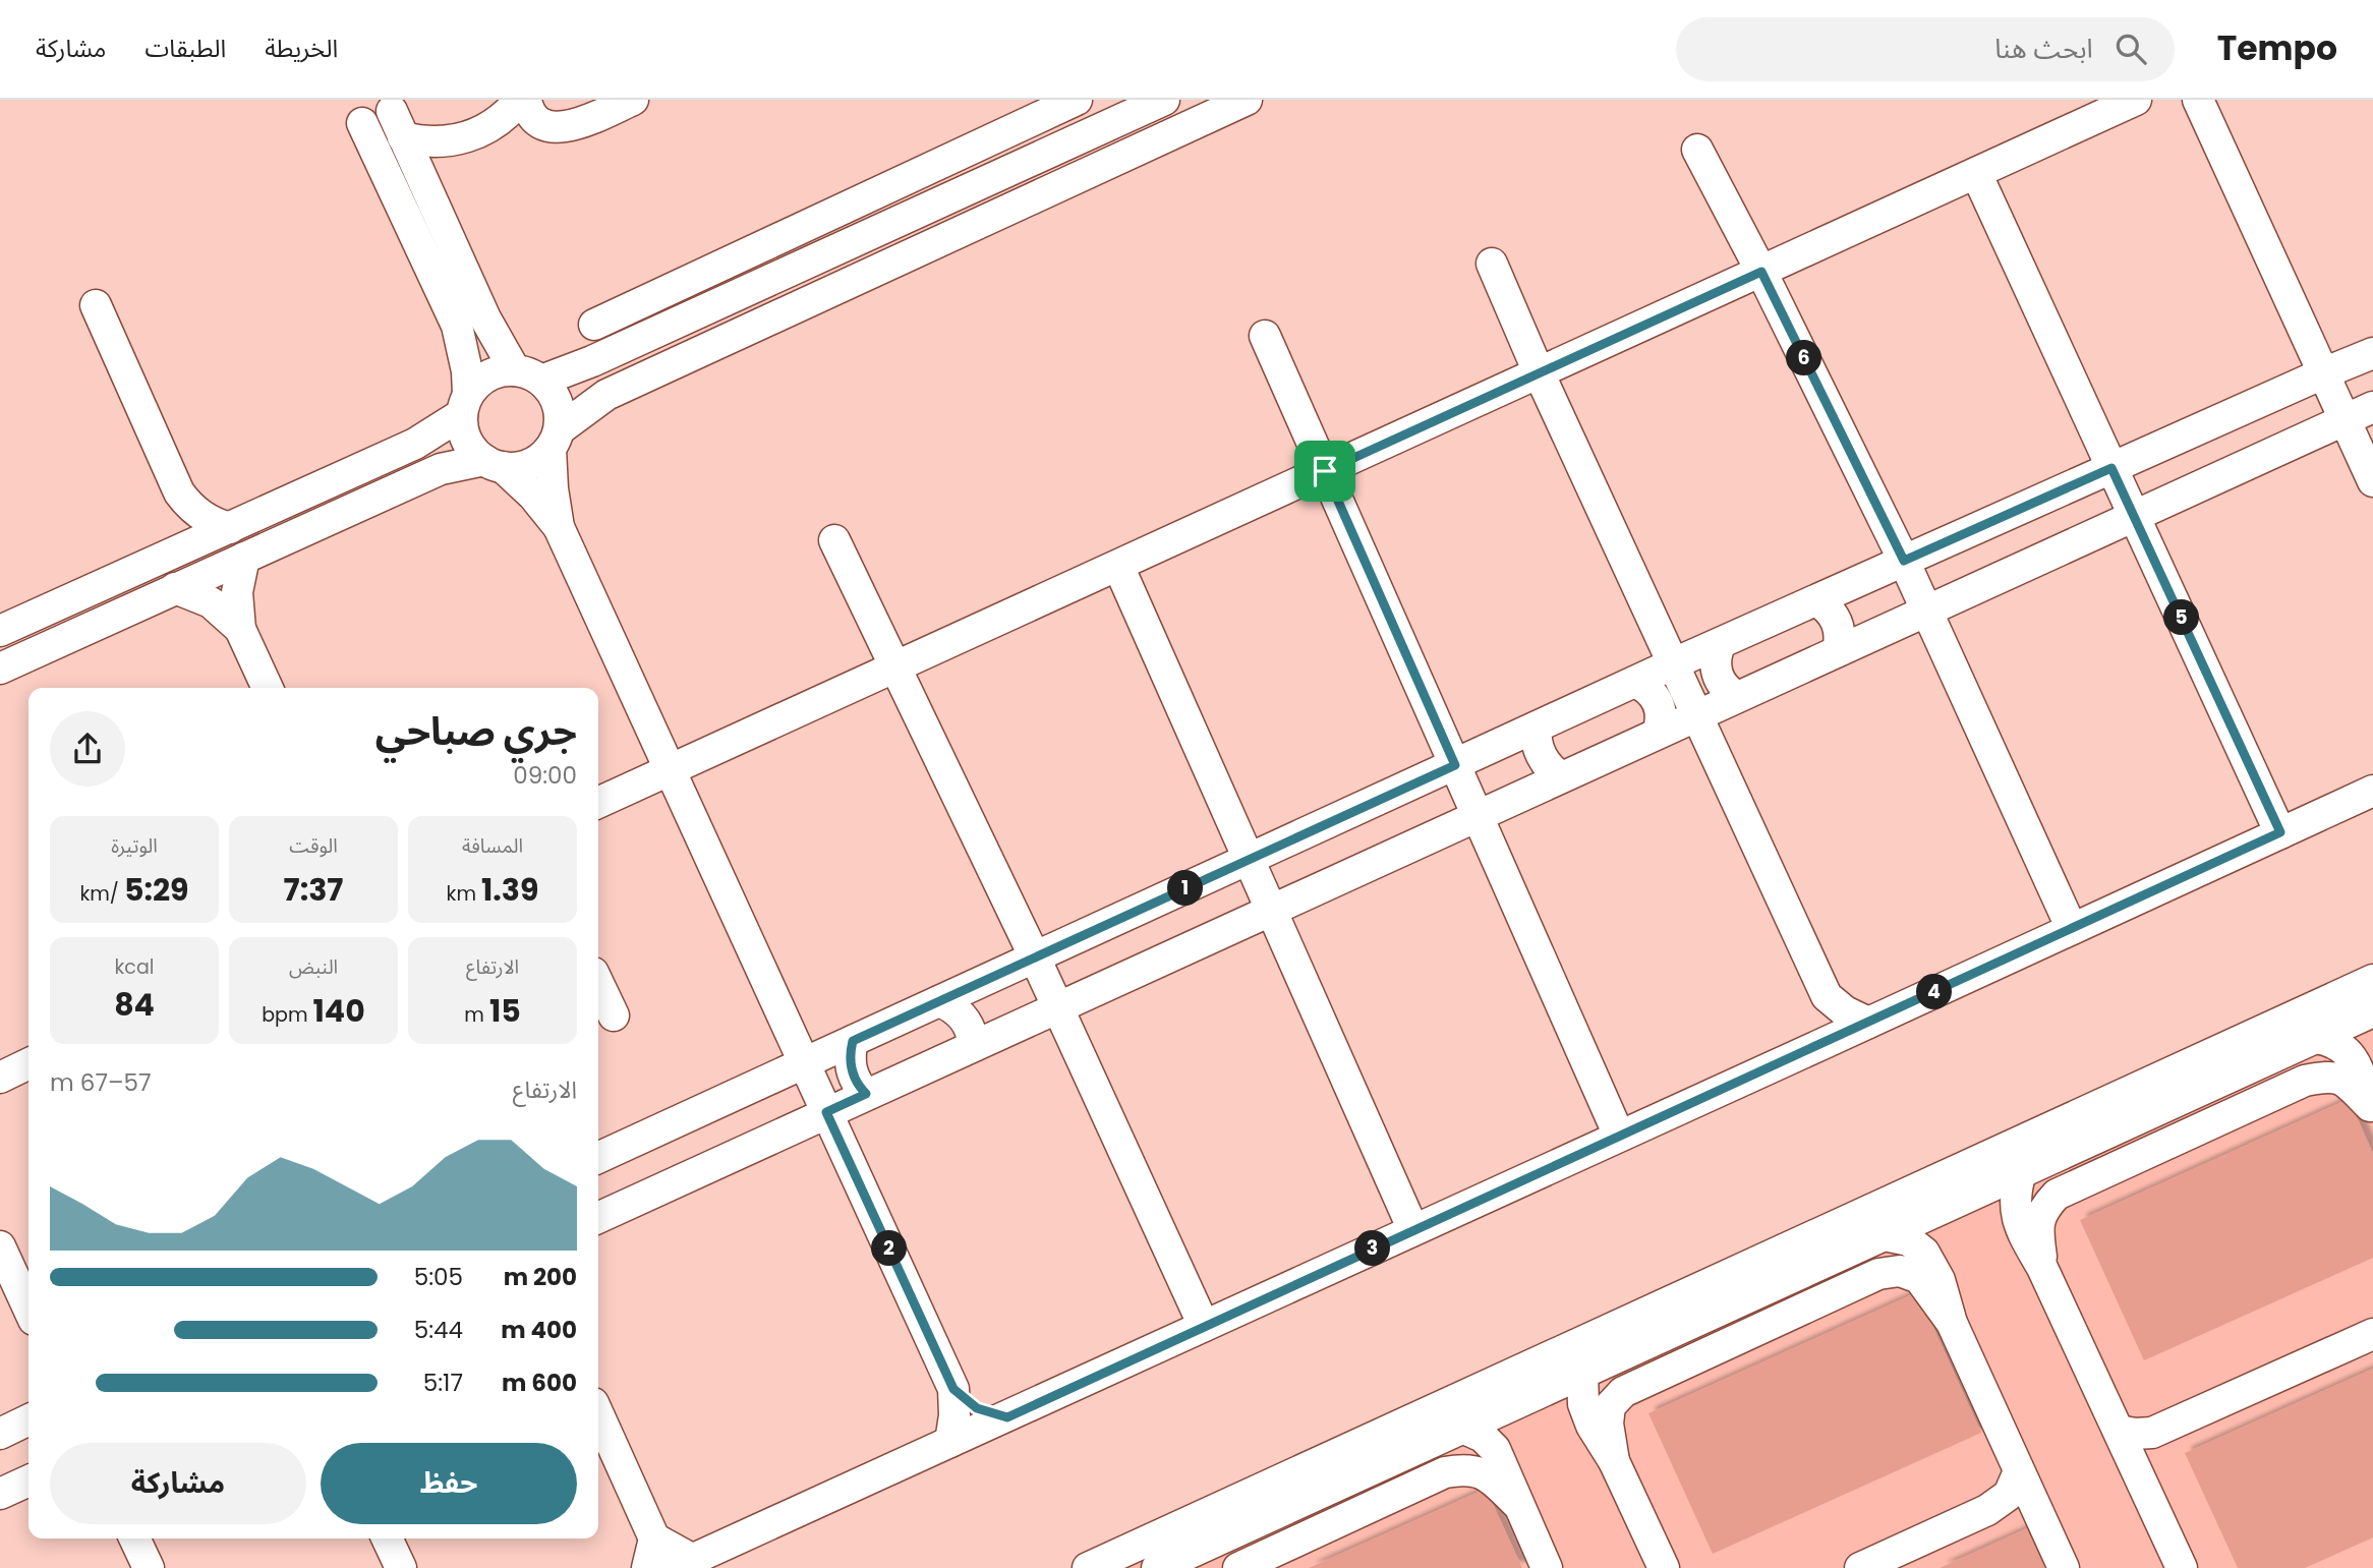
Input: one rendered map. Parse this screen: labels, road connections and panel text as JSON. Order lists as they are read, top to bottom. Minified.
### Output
{"page":{"header":"Tempo","search":"ابحث هنا","nav":["الخريطة","الطبقات","مشاركة"],"pins":["6","5","1","4","2","3"],"heading":["جري صباحي","09:00"],"stats":[["المسافة","1.39 km"],["الوقت","7:37"],["الوتيرة","5:29 /km"],["الارتفاع","15 m"],["النبض","140 bpm"],["kcal","84"]],"chart":["الارتفاع","57–67 m"],"list":[{"name":"200 m","note":"5:05"},{"name":"400 m","note":"5:44"},{"name":"600 m","note":"5:17"}],"buttons":["حفظ","مشاركة"]}}
